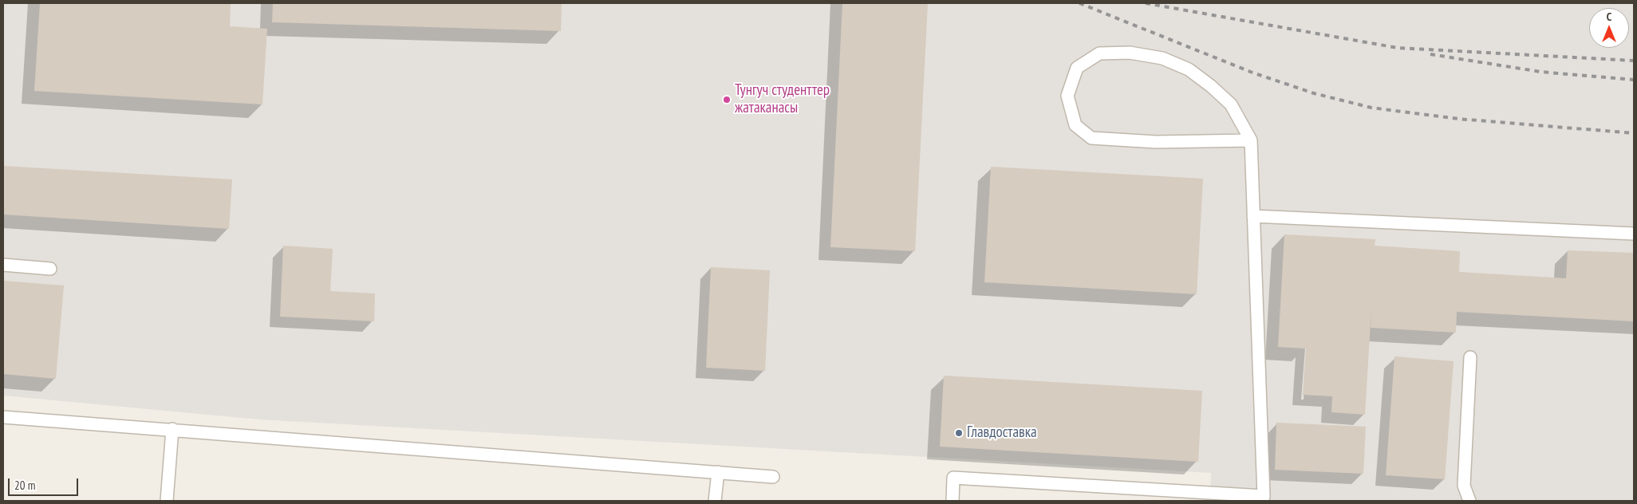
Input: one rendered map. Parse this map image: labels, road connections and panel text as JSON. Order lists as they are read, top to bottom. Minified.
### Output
{"places":["Тунгуч студенттер жатаканасы","Главдоставка"],"scale_bar":"20 m","north":"top"}
